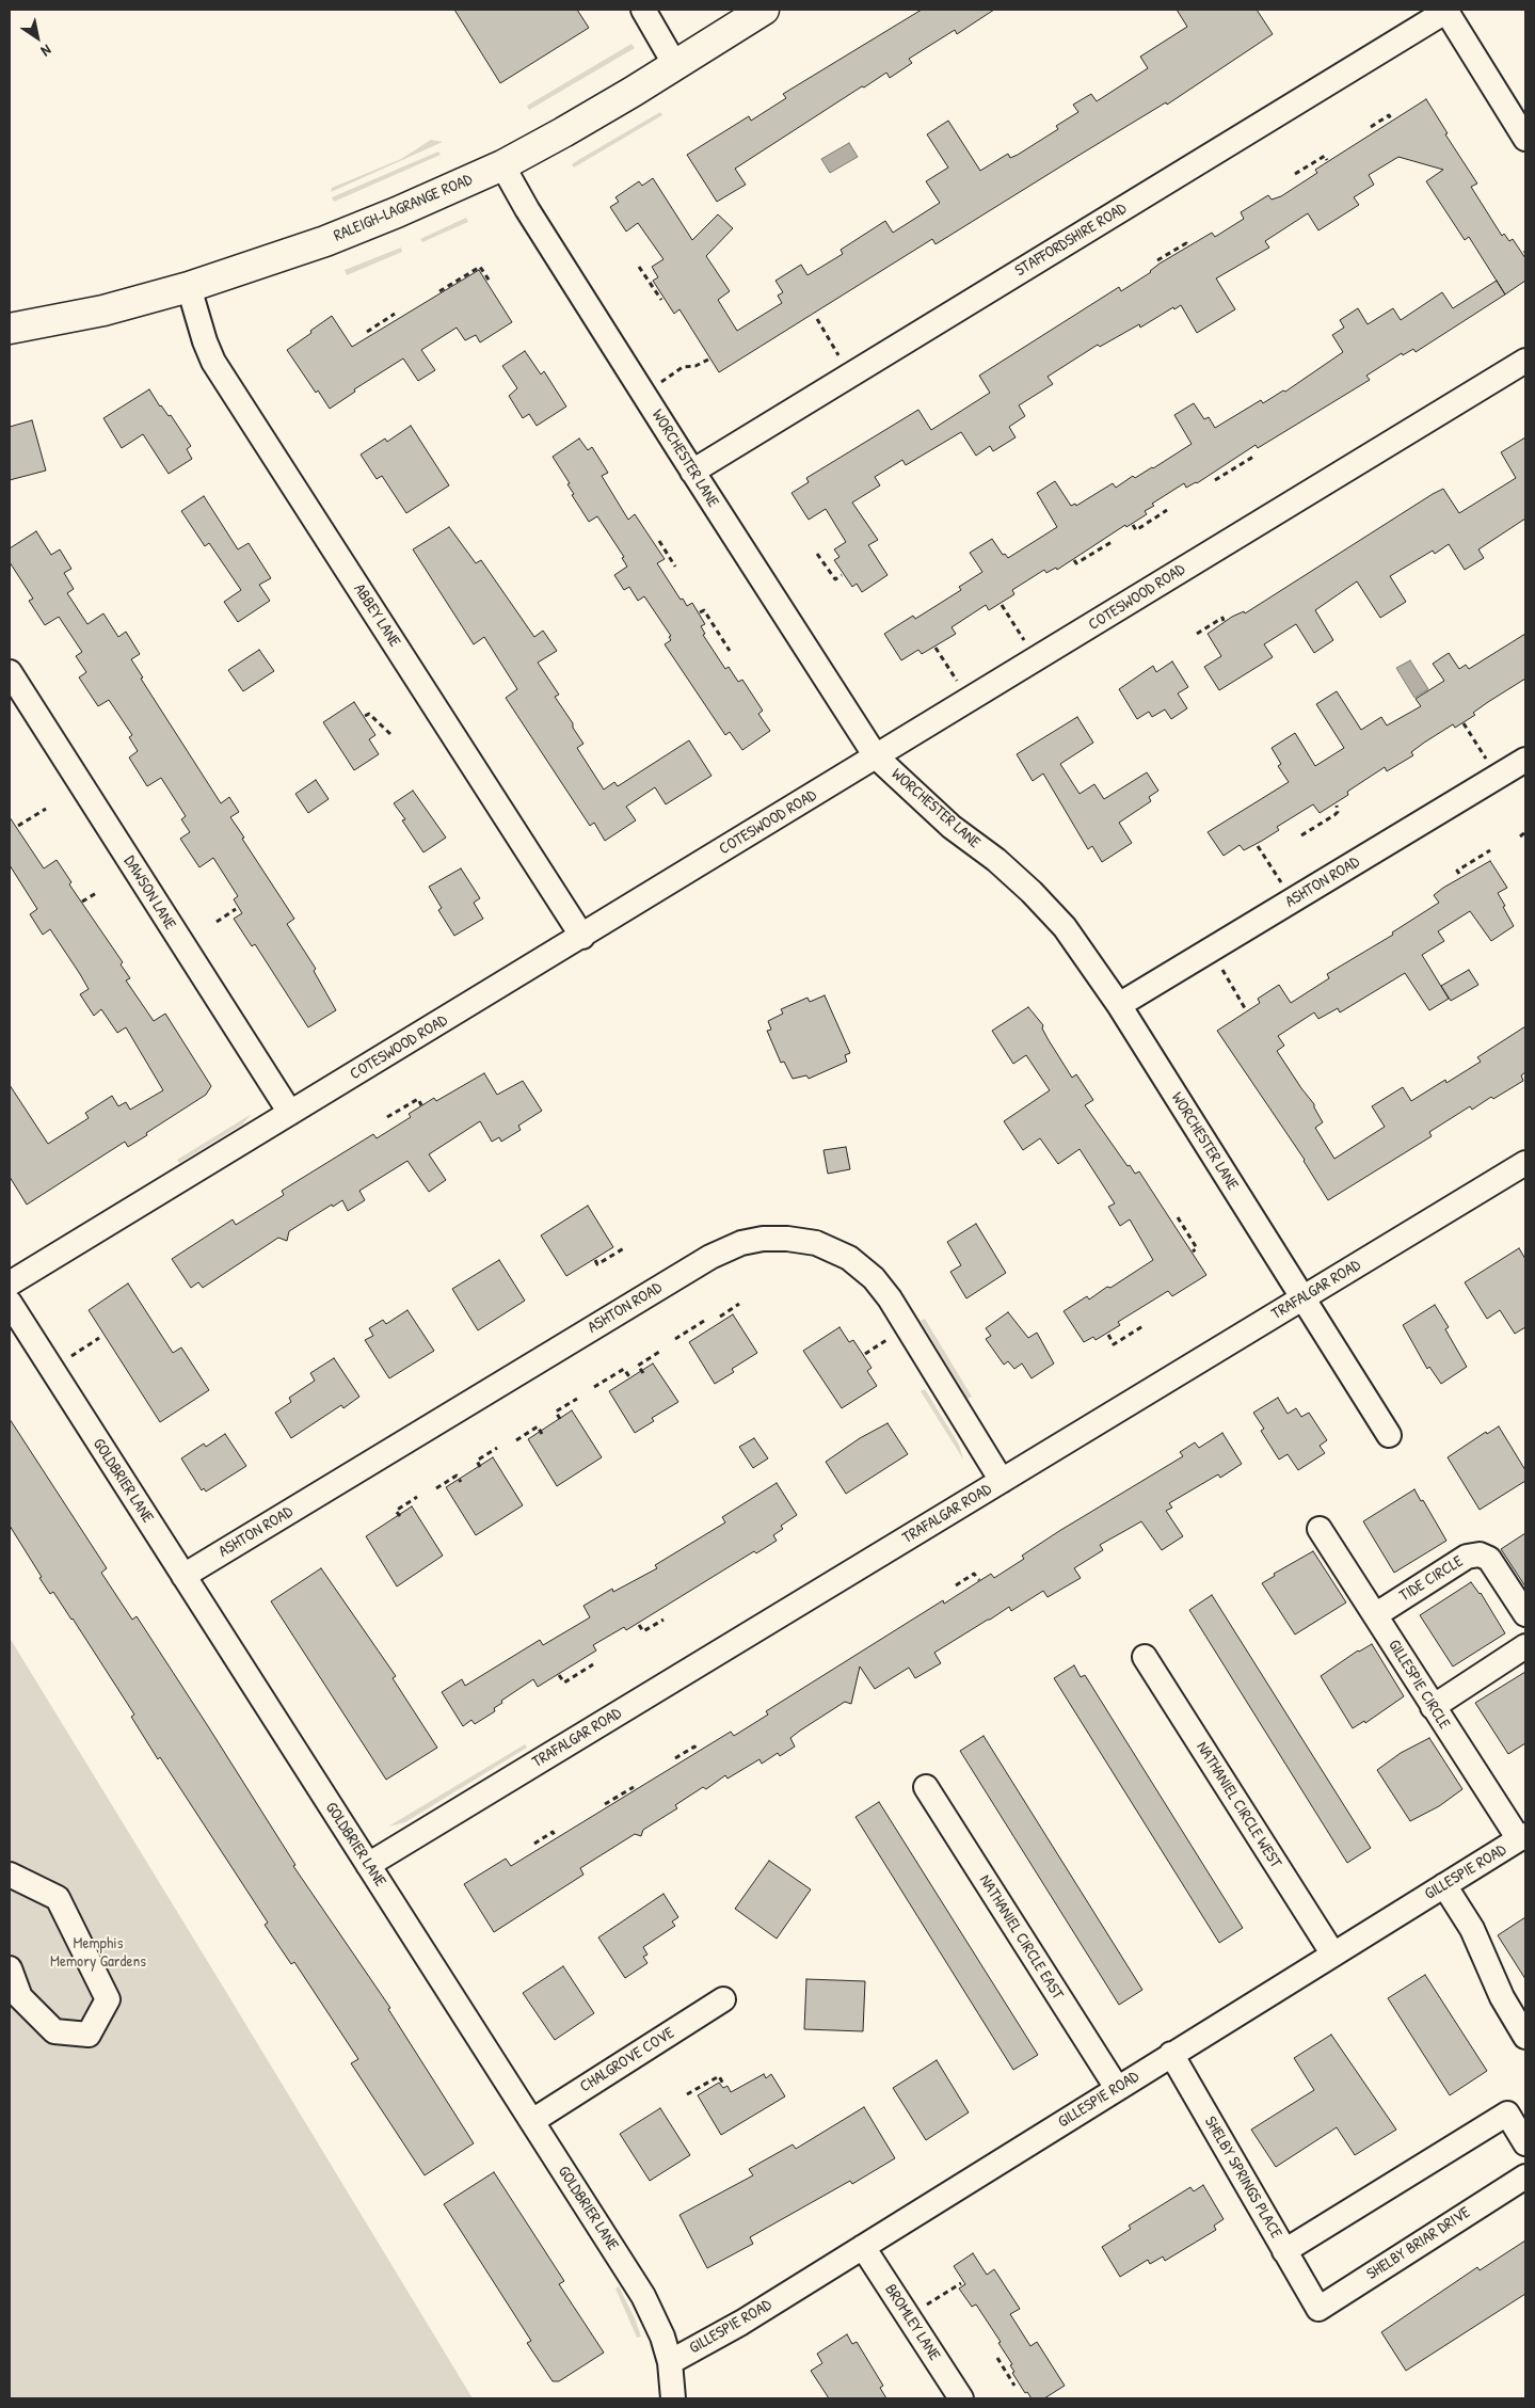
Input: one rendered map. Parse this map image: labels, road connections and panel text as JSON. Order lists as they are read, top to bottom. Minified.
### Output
{"streets":{"main road":["RALEIGH-LAGRANGE ROAD"],"street":["STAFFORDSHIRE ROAD","WORCHESTER LANE","COTESWOOD ROAD","ABBEY LANE","ASHTON ROAD","DAWSON LANE","TRAFALGAR ROAD","GOLDBRIER LANE","TIDE CIRCLE","GILLESPIE CIRCLE","NATHANIEL CIRCLE WEST","GILLESPIE ROAD","NATHANIEL CIRCLE EAST","CHALGROVE COVE","SHELBY SPRINGS PLACE","SHELBY BRIAR DRIVE","BROMLEY LANE"]},"crossings":[["RALEIGH-LAGRANGE ROAD","WORCHESTER LANE"],["RALEIGH-LAGRANGE ROAD","ABBEY LANE"],["STAFFORDSHIRE ROAD","WORCHESTER LANE"],["WORCHESTER LANE","COTESWOOD ROAD"],["WORCHESTER LANE","ASHTON ROAD"],["WORCHESTER LANE","TRAFALGAR ROAD"],["COTESWOOD ROAD","ABBEY LANE"],["COTESWOOD ROAD","DAWSON LANE"],["ASHTON ROAD","TRAFALGAR ROAD"],["ASHTON ROAD","GOLDBRIER LANE"],["TRAFALGAR ROAD","GOLDBRIER LANE"],["GOLDBRIER LANE","GILLESPIE ROAD"],["GOLDBRIER LANE","CHALGROVE COVE"],["TIDE CIRCLE","GILLESPIE CIRCLE"],["GILLESPIE CIRCLE","GILLESPIE ROAD"],["NATHANIEL CIRCLE WEST","GILLESPIE ROAD"],["GILLESPIE ROAD","NATHANIEL CIRCLE EAST"],["GILLESPIE ROAD","SHELBY SPRINGS PLACE"],["GILLESPIE ROAD","BROMLEY LANE"],["SHELBY SPRINGS PLACE","SHELBY BRIAR DRIVE"]],"parks":["Memphis Memory Gardens"],"north":"bottom right"}
